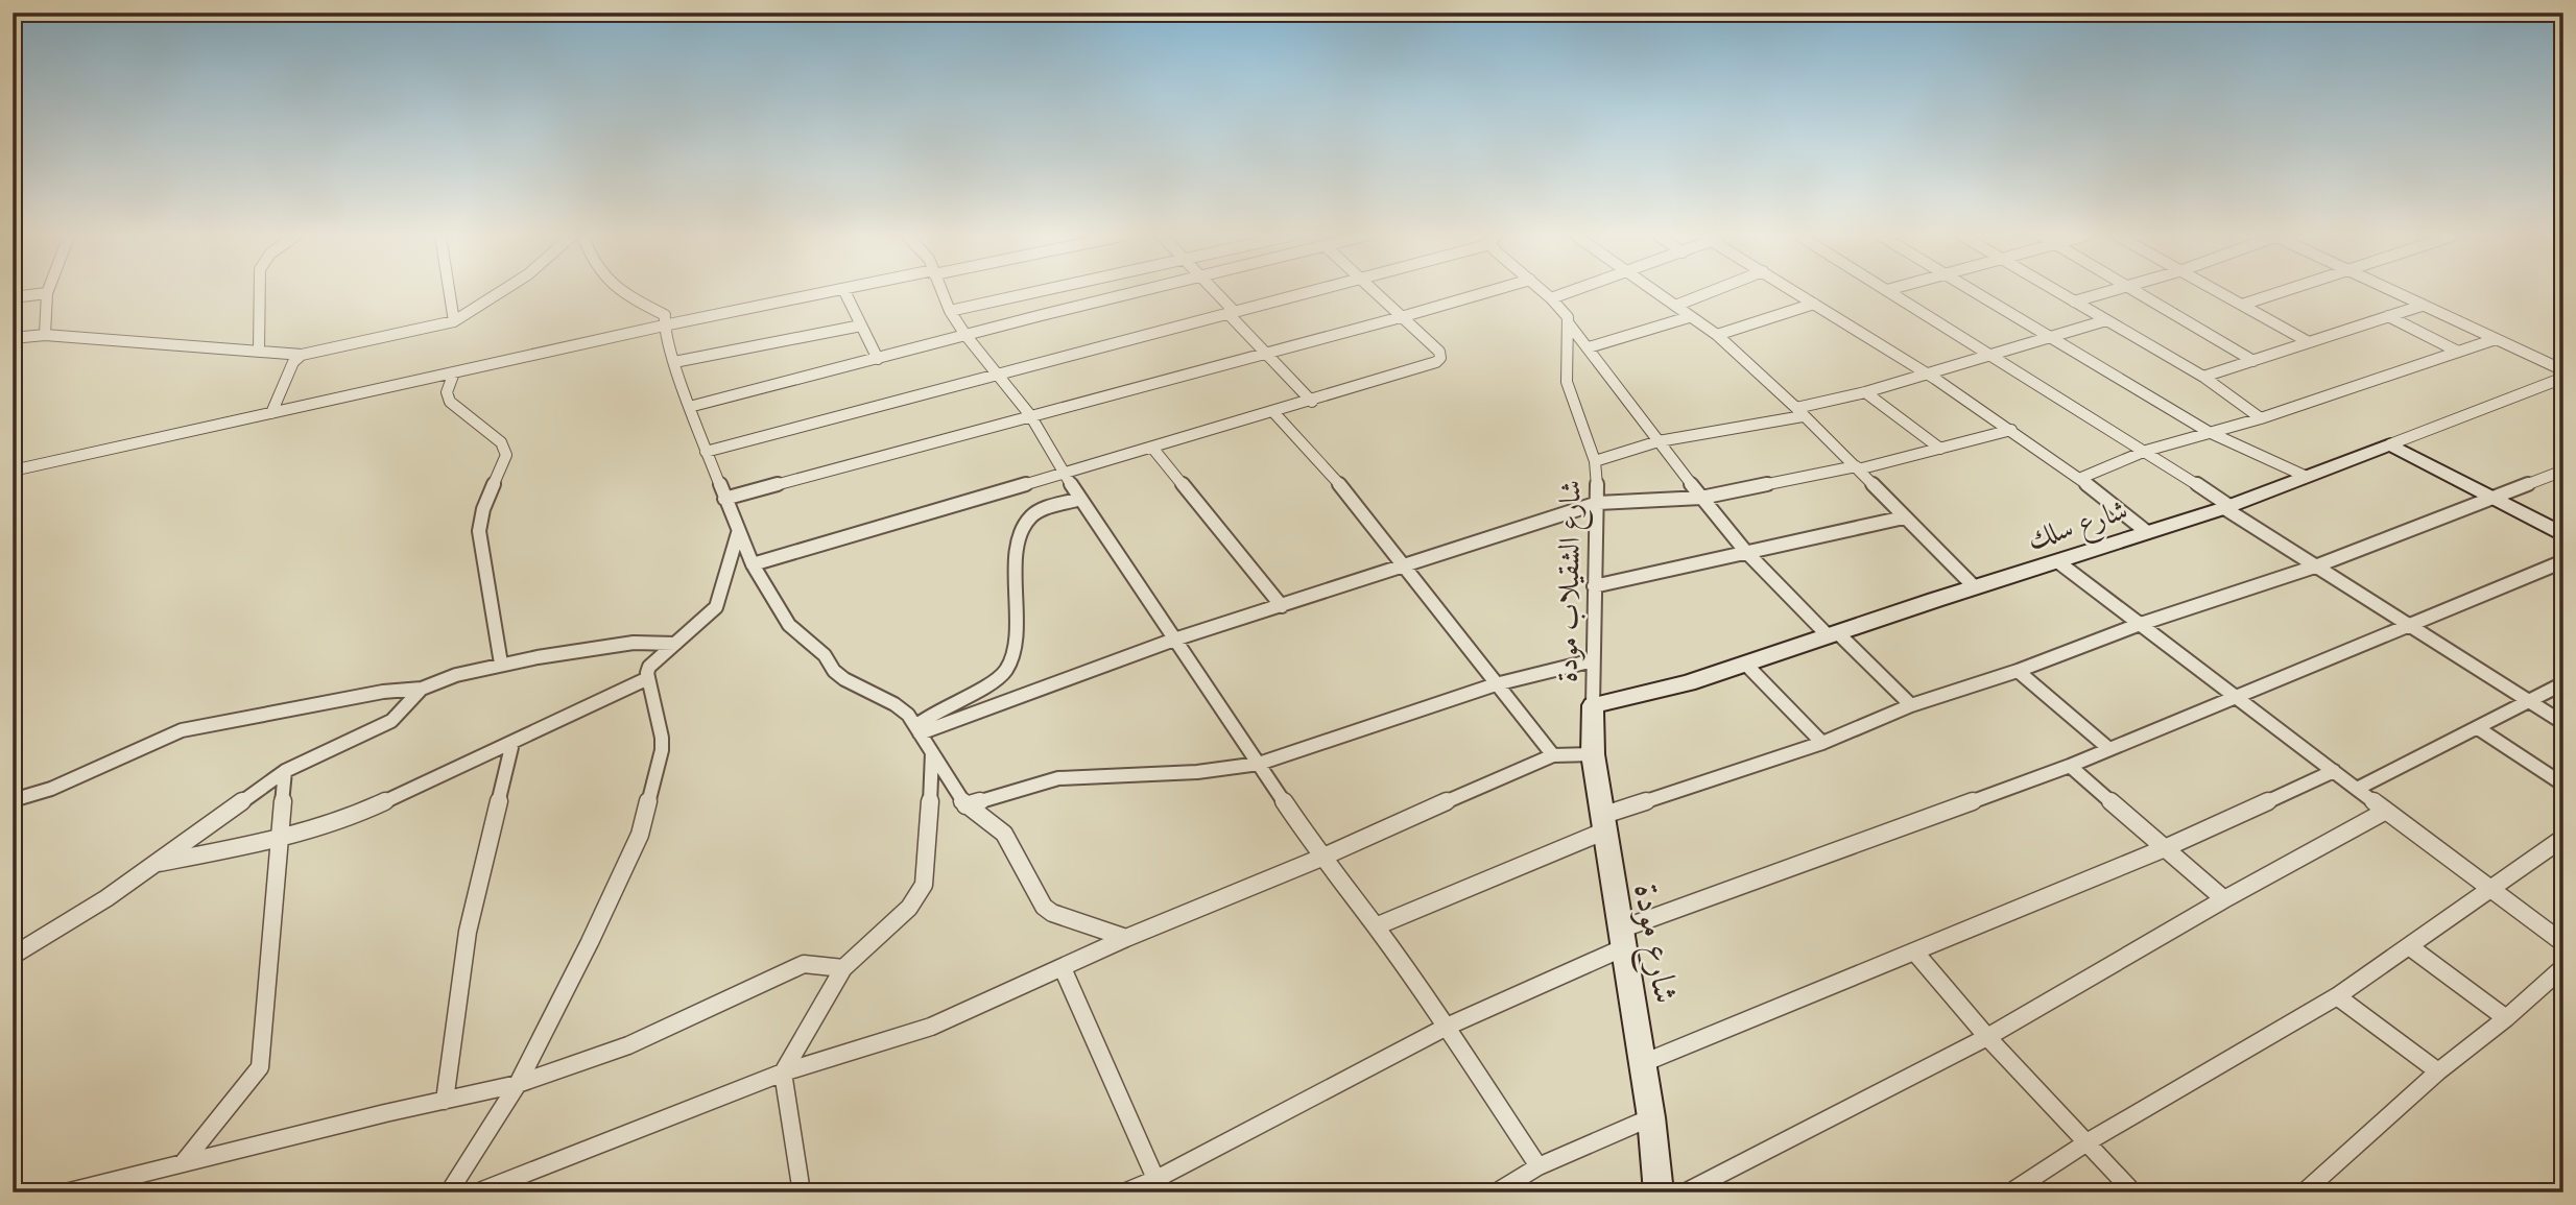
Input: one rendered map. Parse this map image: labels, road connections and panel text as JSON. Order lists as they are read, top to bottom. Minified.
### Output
{"streets":{"street":["شارع سلك","شارع الشقيلاب مودة","شارع مودة"]},"crossings":[["شارع سلك","شارع الشقيلاب مودة"],["شارع سلك","شارع مودة"],["شارع الشقيلاب مودة","شارع مودة"]]}
